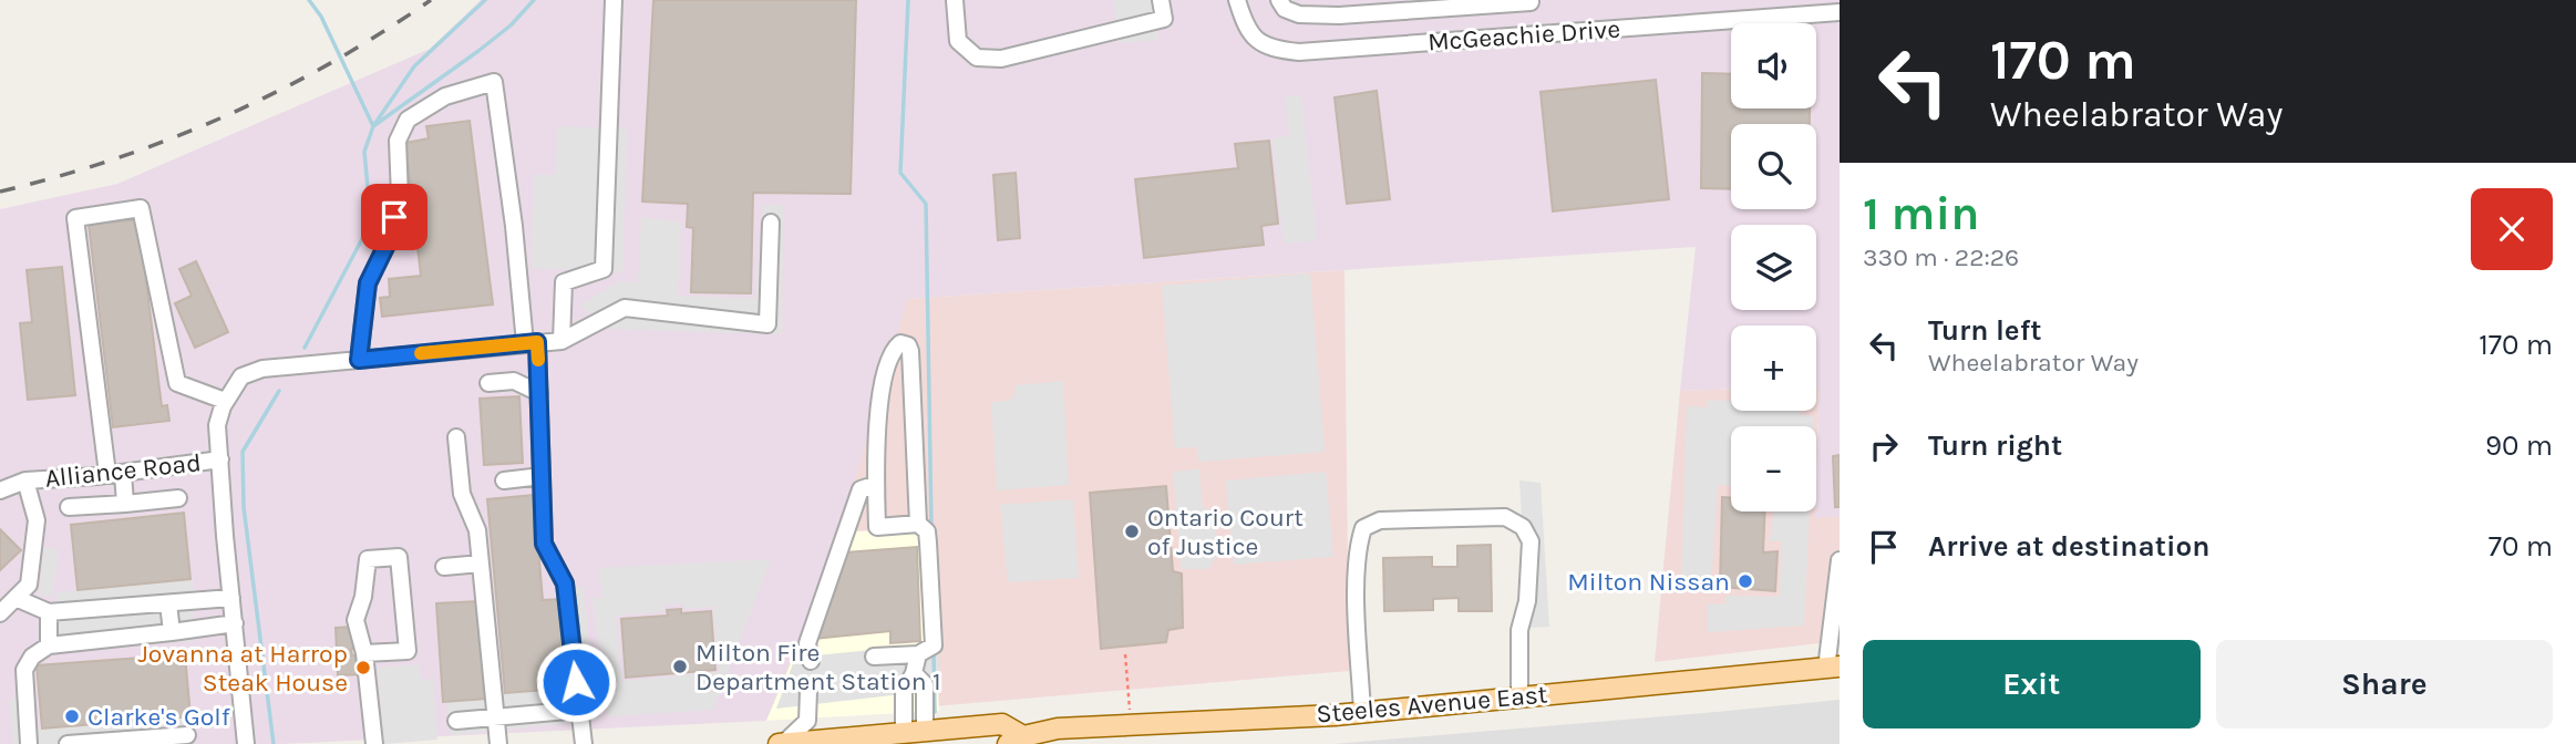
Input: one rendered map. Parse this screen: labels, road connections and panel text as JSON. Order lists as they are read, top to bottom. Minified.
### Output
{"streets":{"main road":["Steeles Avenue East"],"street":["McGeachie Drive","Alliance Road"]},"places":["Ontario Court of Justice","Milton Nissan","Milton Fire Department Station 1","Jovanna at Harrop Steak House","Clarke's Golf"],"page":{"turn":["170 m","Wheelabrator Way"],"map_buttons":["+","−"],"heading":["1 min","330 m · 22:26"],"list":[{"name":"Turn left","note":"Wheelabrator Way","value":"170 m"},{"name":"Turn right","value":"90 m"},{"name":"Arrive at destination","value":"70 m"}],"buttons":["Exit","Share"]}}
